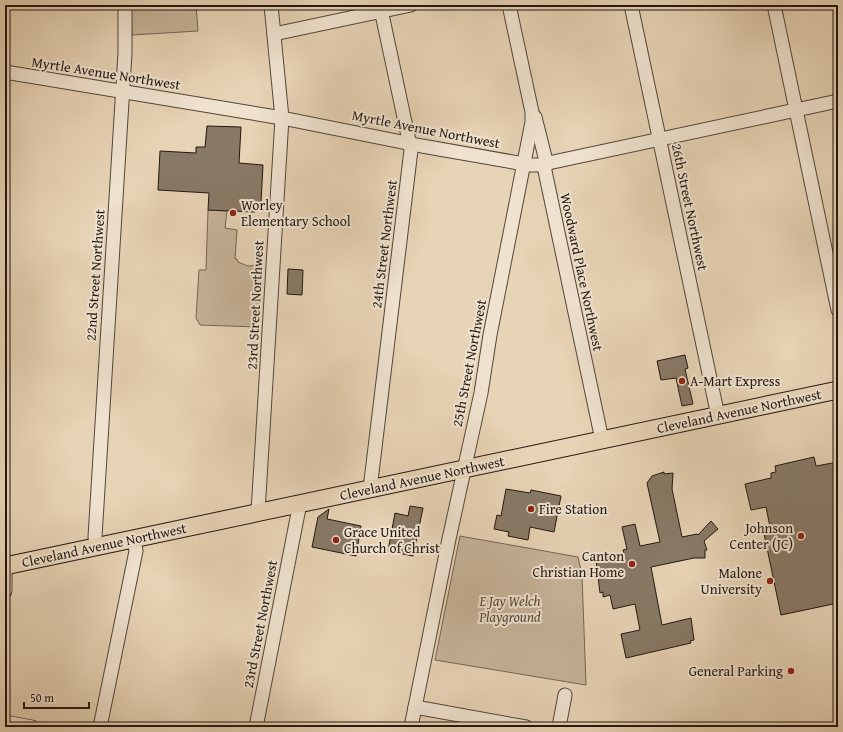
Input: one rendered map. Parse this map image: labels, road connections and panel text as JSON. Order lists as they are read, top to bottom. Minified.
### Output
{"streets":{"main road":["Cleveland Avenue Northwest"],"street":["Myrtle Avenue Northwest","26th Street Northwest","24th Street Northwest","Woodward Place Northwest","22nd Street Northwest","23rd Street Northwest","25th Street Northwest"]},"crossings":[["Myrtle Avenue Northwest","26th Street Northwest"],["Myrtle Avenue Northwest","24th Street Northwest"],["Myrtle Avenue Northwest","Woodward Place Northwest"],["Myrtle Avenue Northwest","22nd Street Northwest"],["Myrtle Avenue Northwest","23rd Street Northwest"],["Myrtle Avenue Northwest","25th Street Northwest"],["26th Street Northwest","Cleveland Avenue Northwest"],["24th Street Northwest","Cleveland Avenue Northwest"],["Woodward Place Northwest","25th Street Northwest"],["Woodward Place Northwest","Cleveland Avenue Northwest"],["22nd Street Northwest","Cleveland Avenue Northwest"],["23rd Street Northwest","Cleveland Avenue Northwest"],["25th Street Northwest","Cleveland Avenue Northwest"]],"parks":["E Jay Welch Playground"],"places":["Worley Elementary School","A-Mart Express","Fire Station","Johnson Center (JC)","Grace United Church of Christ","Canton Christian Home","Malone University","General Parking"],"scale_bar":"50 m"}
